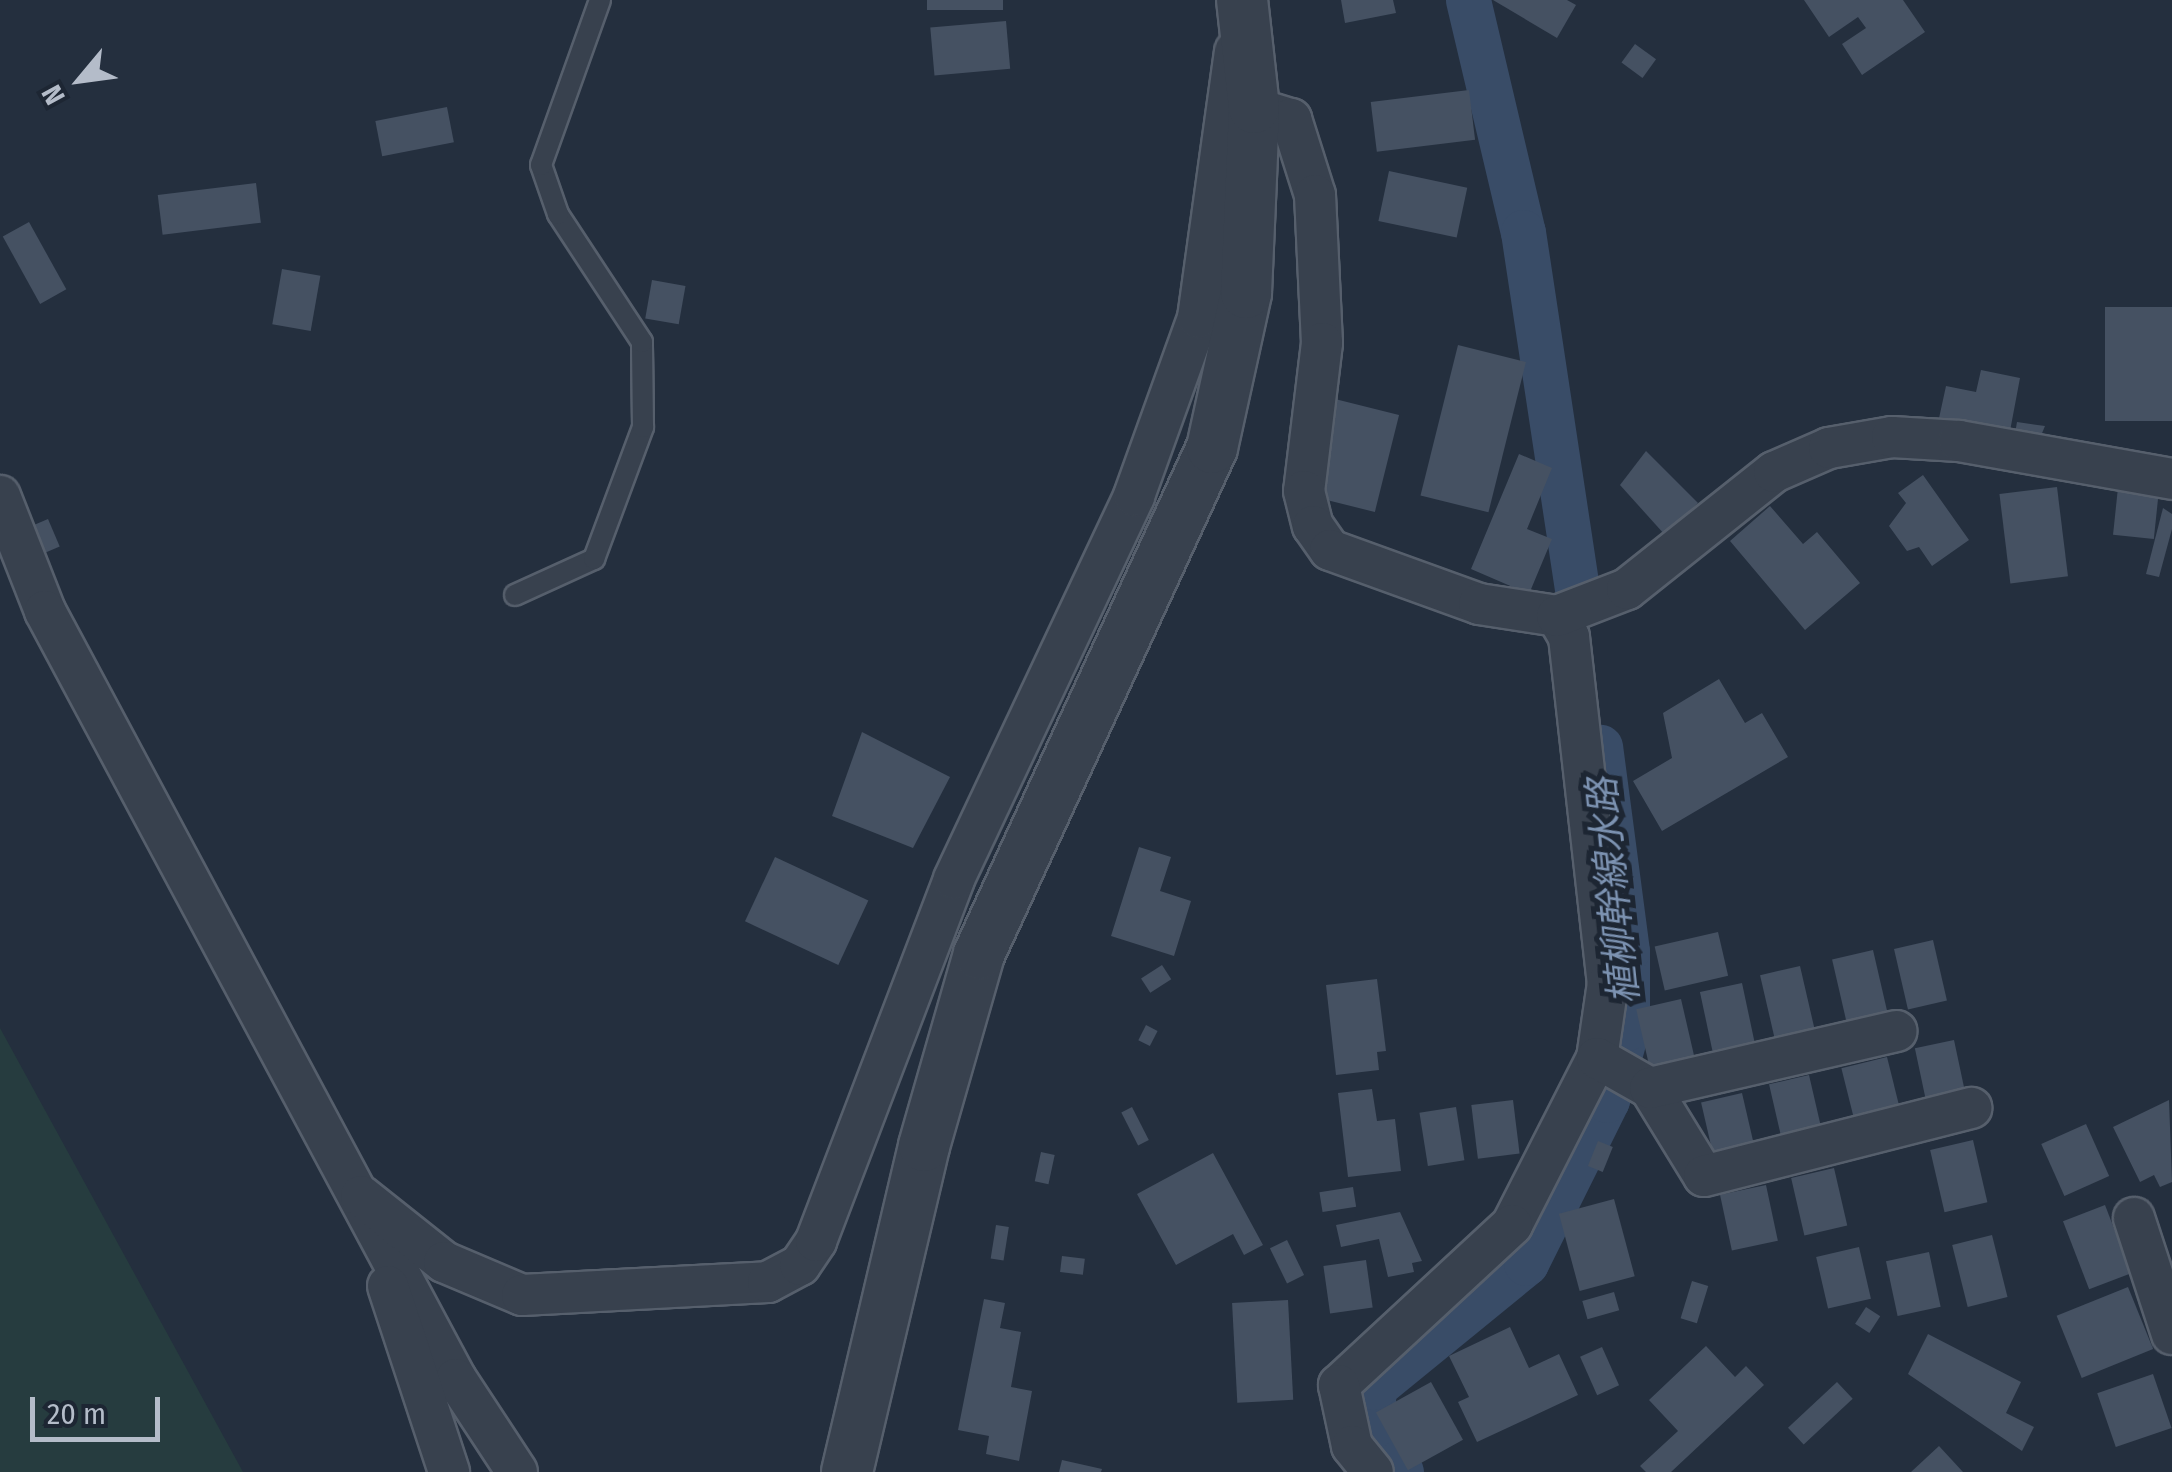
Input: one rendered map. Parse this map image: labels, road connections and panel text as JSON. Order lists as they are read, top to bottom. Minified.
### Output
{"water":["植柳幹線水路"],"scale_bar":"20 m","north":"bottom left"}
